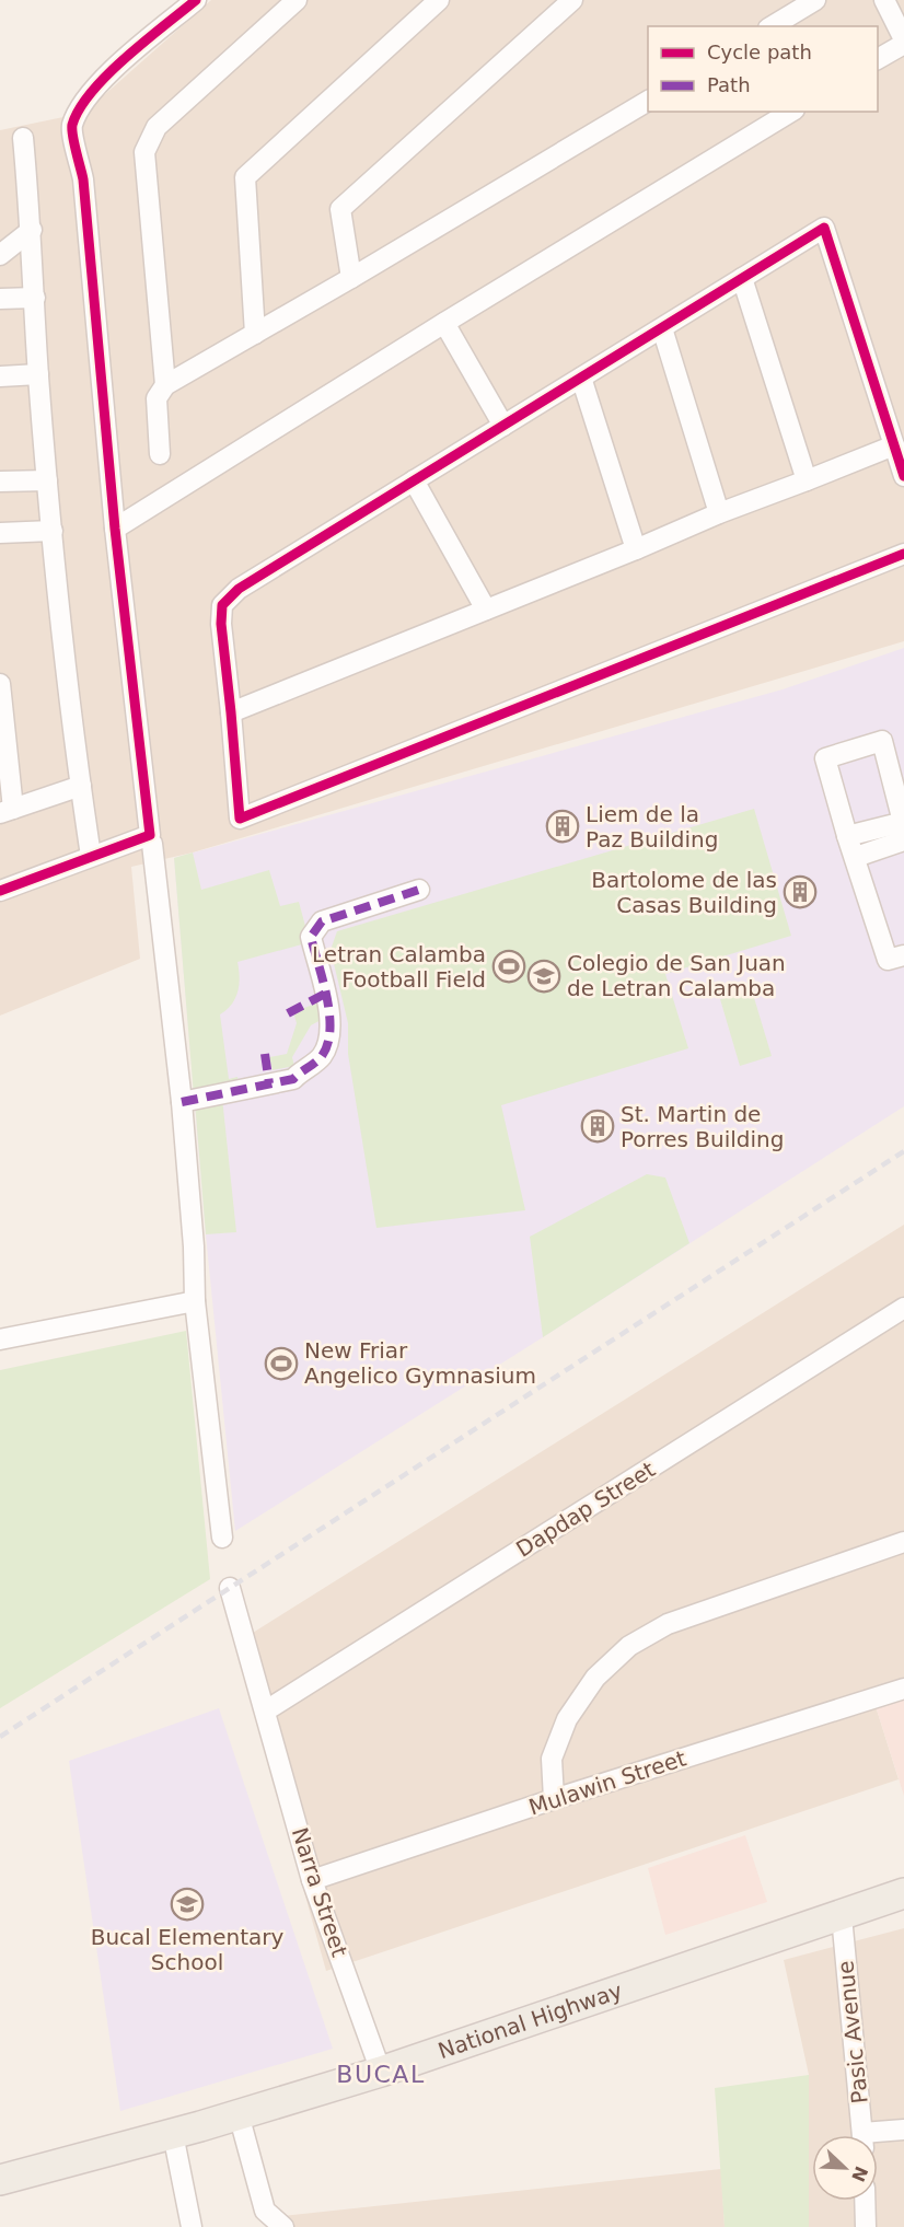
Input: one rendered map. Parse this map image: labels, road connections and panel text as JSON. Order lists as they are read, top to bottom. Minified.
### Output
{"streets":{"main road":["National Highway"],"street":["Dapdap Street","Mulawin Street","Narra Street","Pasic Avenue"]},"crossings":[["Dapdap Street","Narra Street"],["Mulawin Street","Narra Street"],["Narra Street","National Highway"],["National Highway","Pasic Avenue"]],"districts":["BUCAL"],"places":{"building":["Liem de la Paz Building","Bartolome de las Casas Building","St. Martin de Porres Building"],"sports":["Letran Calamba Football Field","New Friar Angelico Gymnasium"],"school or university":["Colegio de San Juan de Letran Calamba","Bucal Elementary School"]},"legend":["Cycle path","Path"],"north":"bottom right"}
